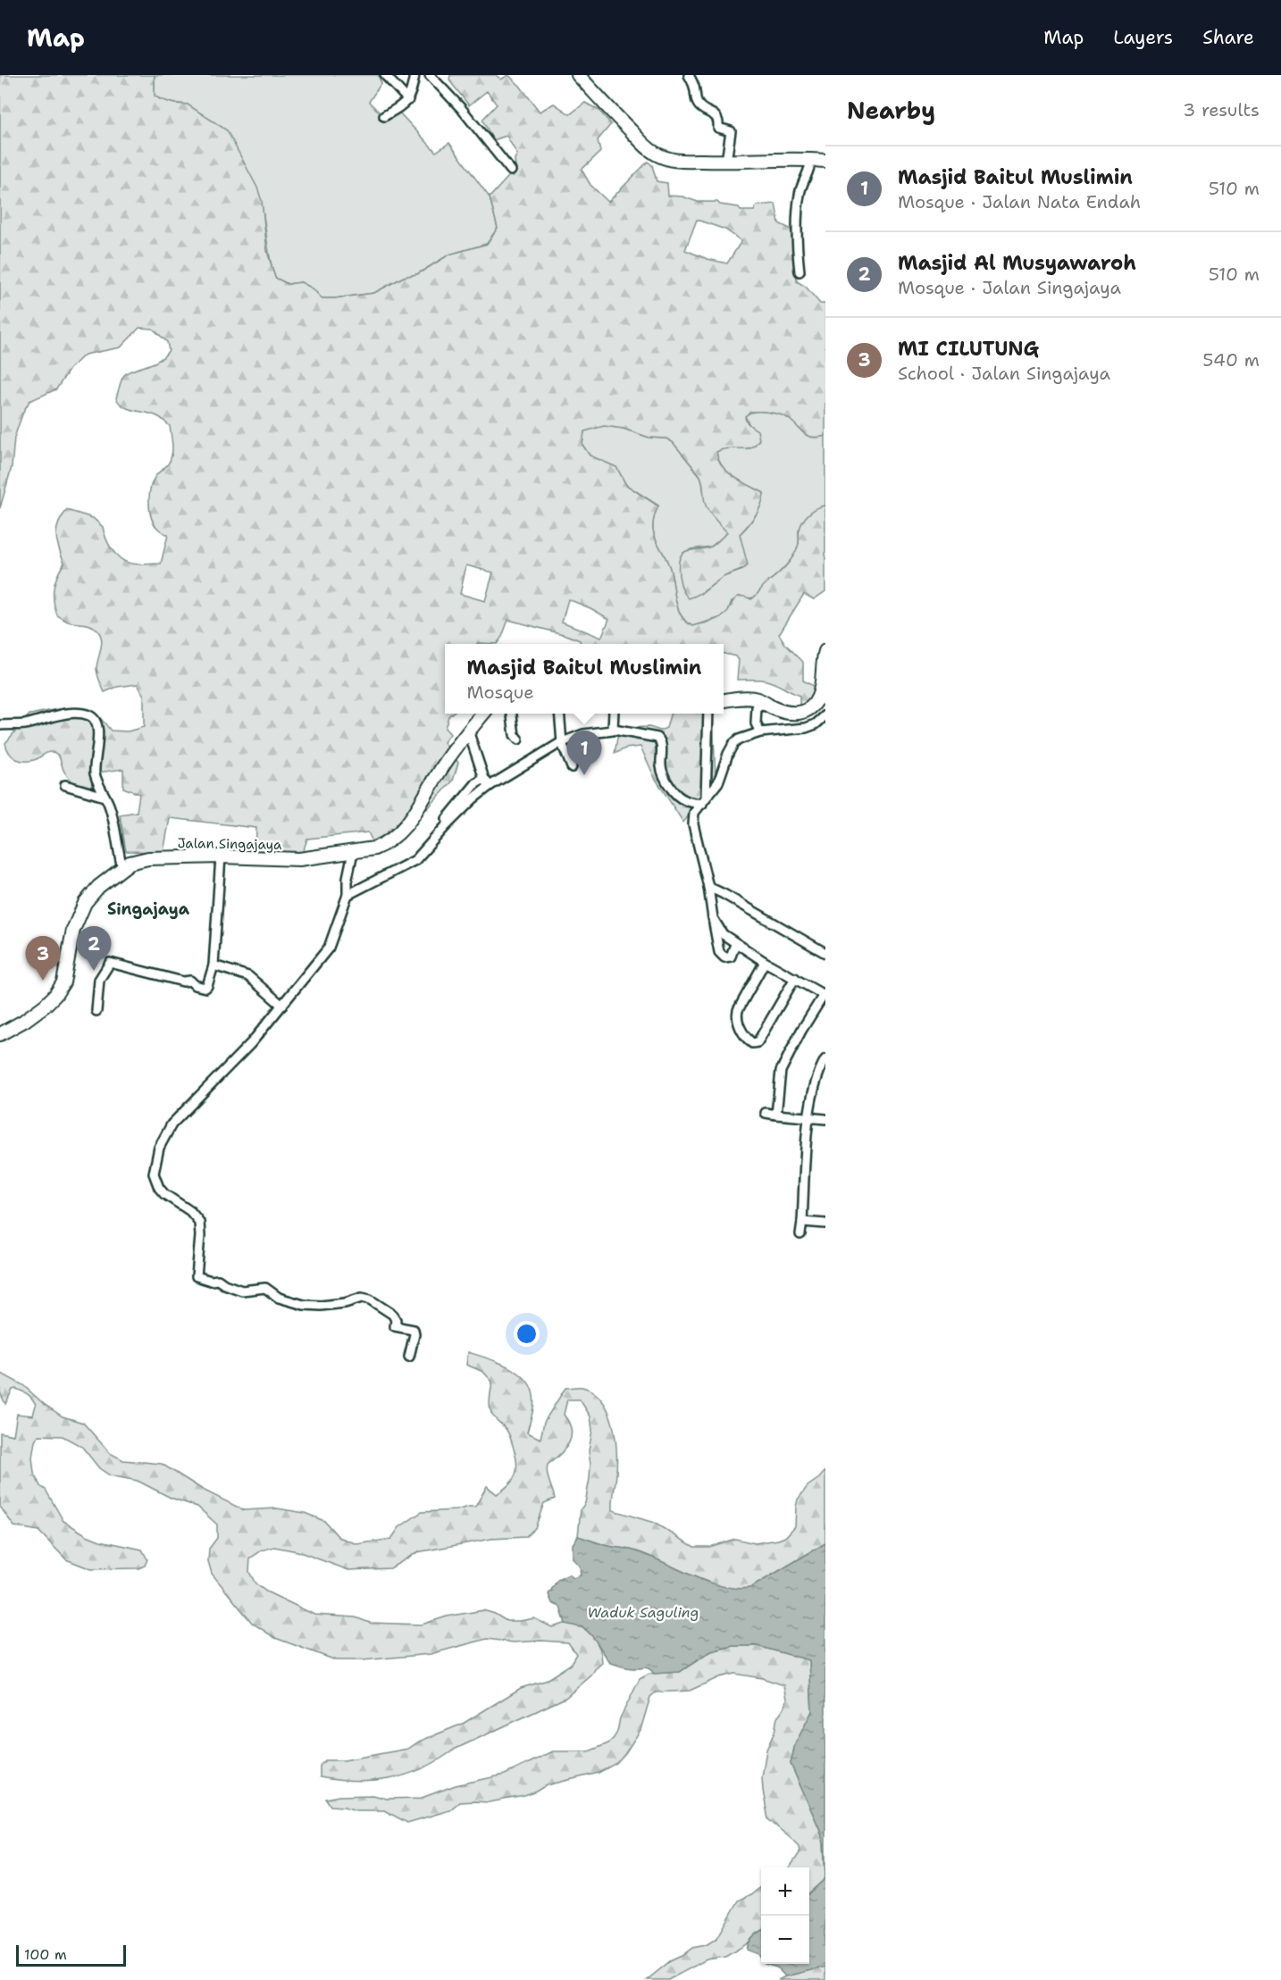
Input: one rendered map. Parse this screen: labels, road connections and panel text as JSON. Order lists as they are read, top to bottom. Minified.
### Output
{"streets":{"street":["Jalan Singajaya"]},"districts":["Singajaya"],"water":["Waduk Saguling"],"scale_bar":"100 m","page":{"header":"Map","nav":["Map","Layers","Share"],"heading":["Nearby","3 results"],"list":[{"mark":"1","name":"Masjid Baitul Muslimin","note":"Mosque · Jalan Nata Endah","value":"510 m"},{"mark":"2","name":"Masjid Al Musyawaroh","note":"Mosque · Jalan Singajaya","value":"510 m"},{"mark":"3","name":"MI CILUTUNG","note":"School · Jalan Singajaya","value":"540 m"}],"popup":["Masjid Baitul Muslimin","Mosque"],"pins":["1","2","3"],"map_buttons":["+","−"],"scale":"100 m"}}
